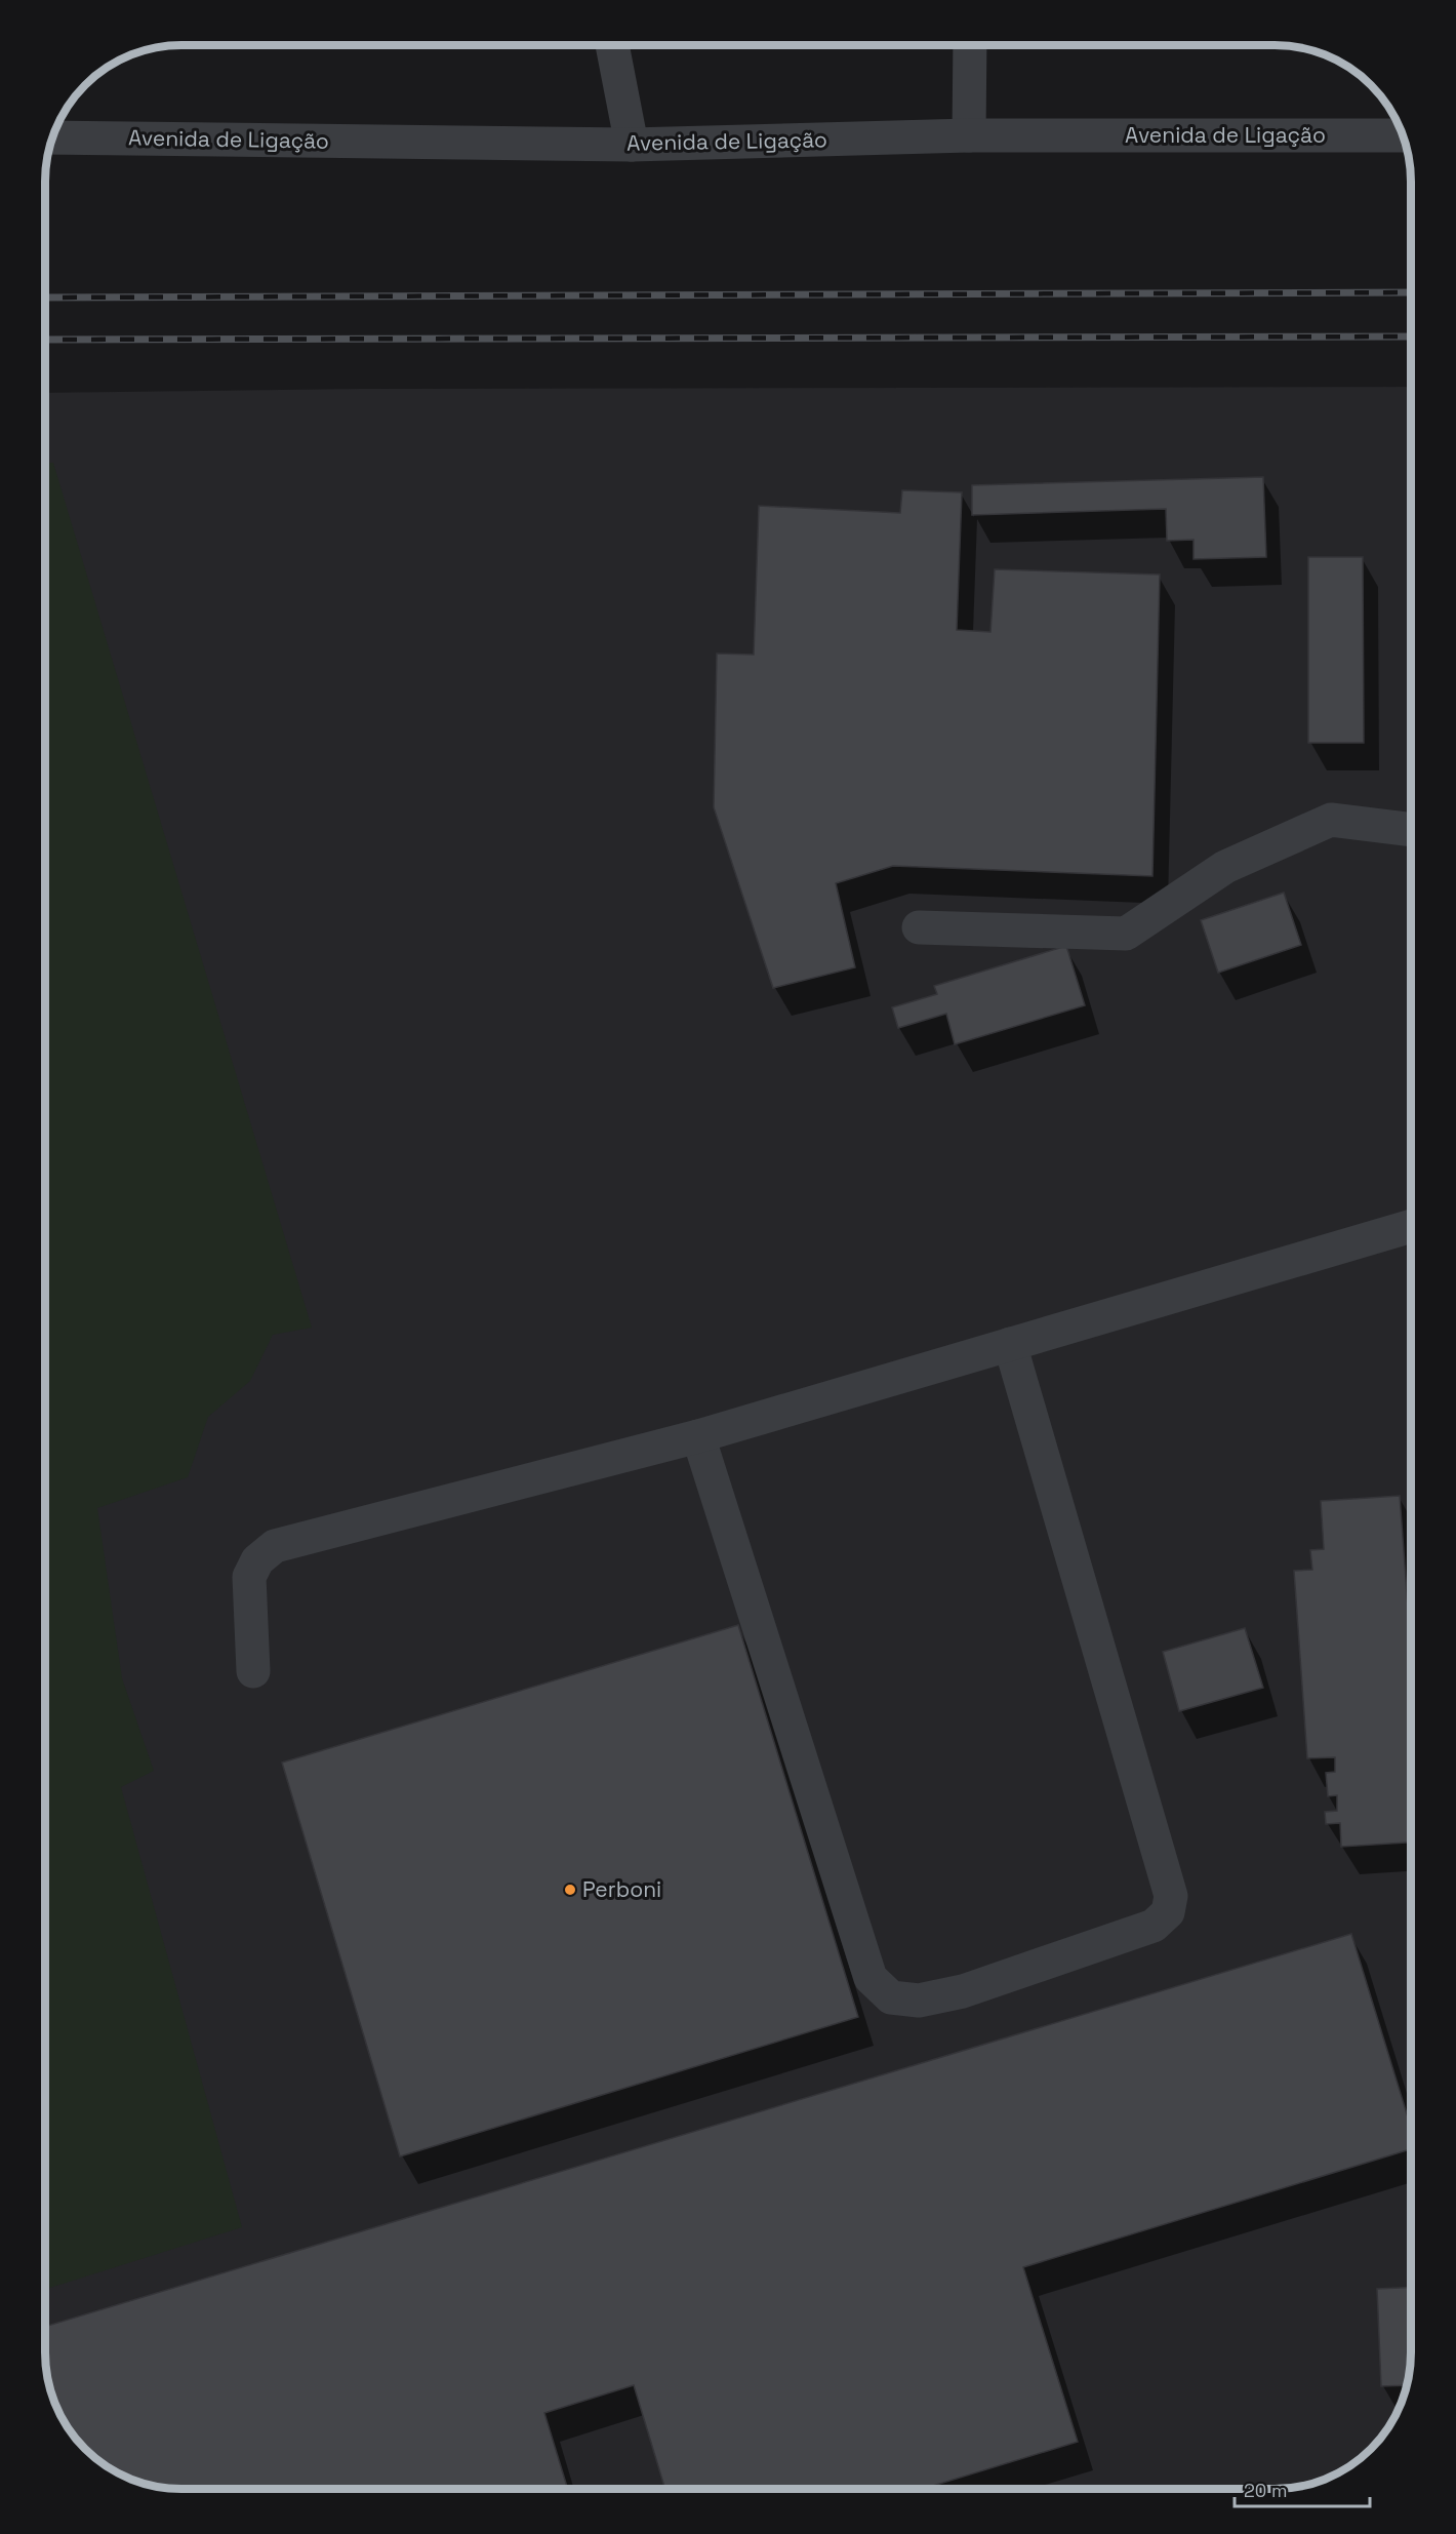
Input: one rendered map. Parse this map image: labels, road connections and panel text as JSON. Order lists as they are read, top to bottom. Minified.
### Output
{"streets":{"street":["Avenida de Ligação"]},"places":["Perboni"],"scale_bar":"20 m"}
